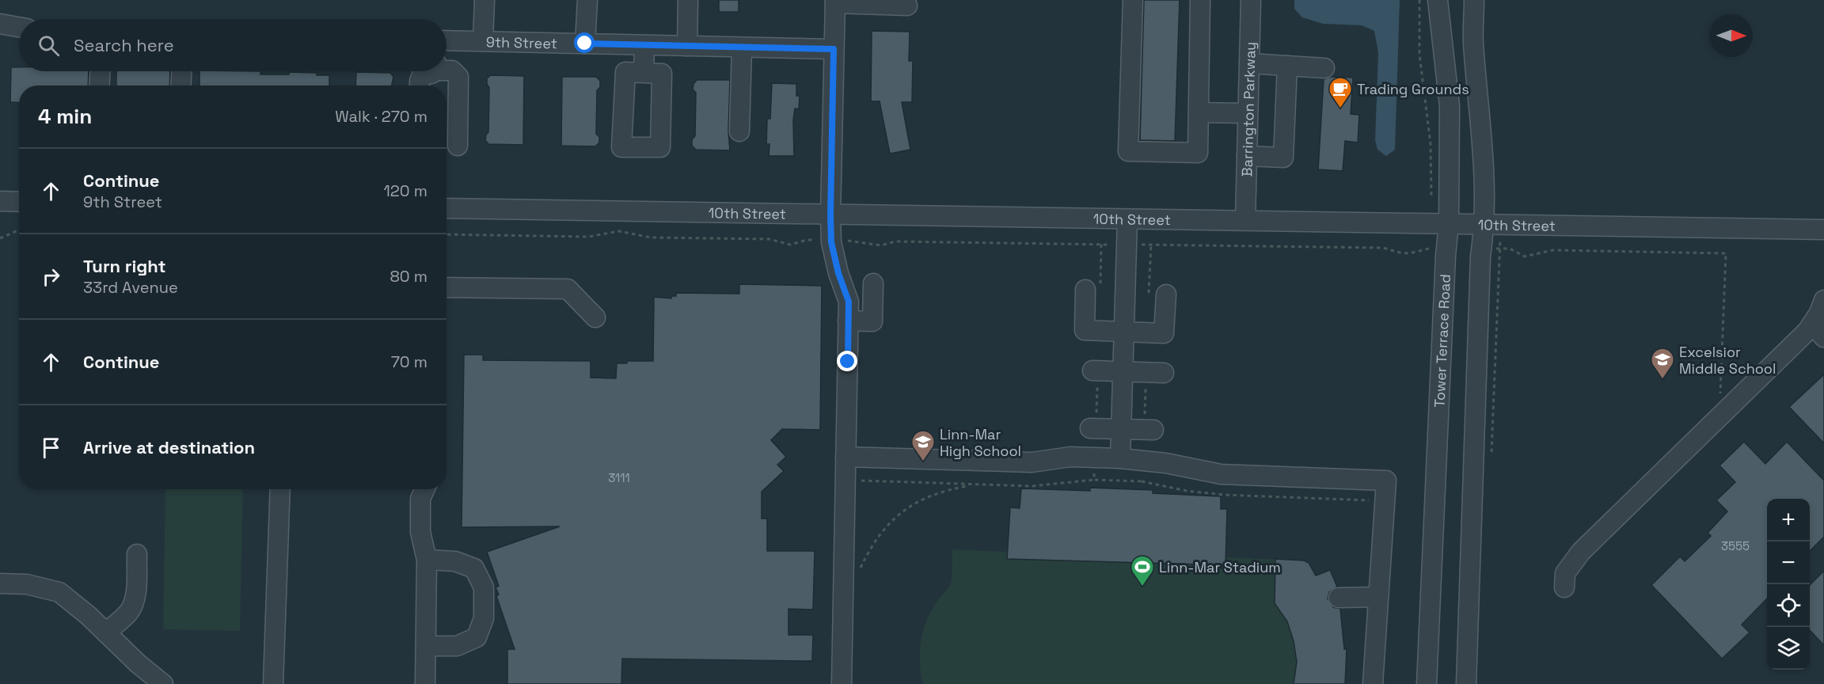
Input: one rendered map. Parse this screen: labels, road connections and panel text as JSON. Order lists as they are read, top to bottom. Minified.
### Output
{"streets":{"street":["9th Street","Barrington Parkway","10th Street","Tower Terrace Road"]},"crossings":[["Barrington Parkway","10th Street"],["10th Street","Tower Terrace Road"]],"places":{"cafe":["Trading Grounds"],"school or university":["Excelsior Middle School","Linn-Mar High School"],"sports":["Linn-Mar Stadium"]},"house_numbers":["3111","3555"],"north":"right","page":{"search":"Search here","heading":["4 min","Walk · 270 m"],"list":[["Continue","9th Street","120 m"],["Turn right","33rd Avenue","80 m"],["Continue","70 m"],"Arrive at destination"],"map_buttons":["+","−"]}}
